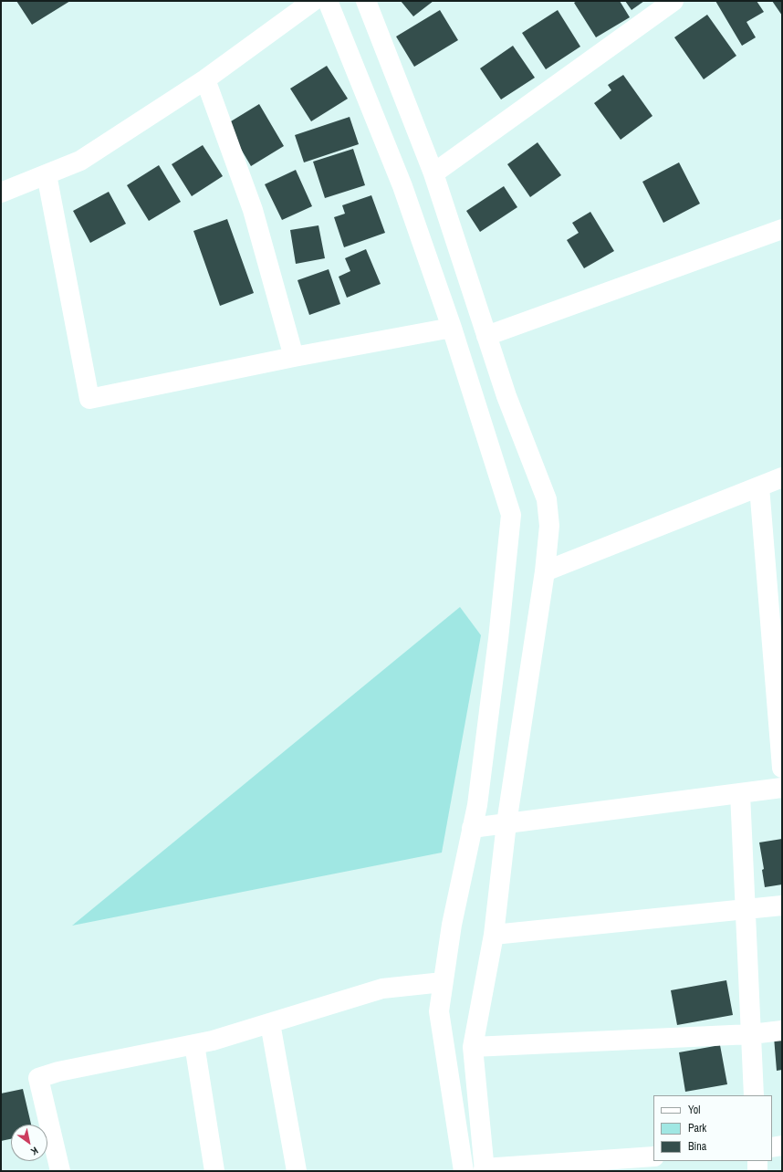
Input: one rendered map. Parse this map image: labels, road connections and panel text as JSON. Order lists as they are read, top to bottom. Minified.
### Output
{"legend":["Yol","Park","Bina"],"north":"bottom right"}
